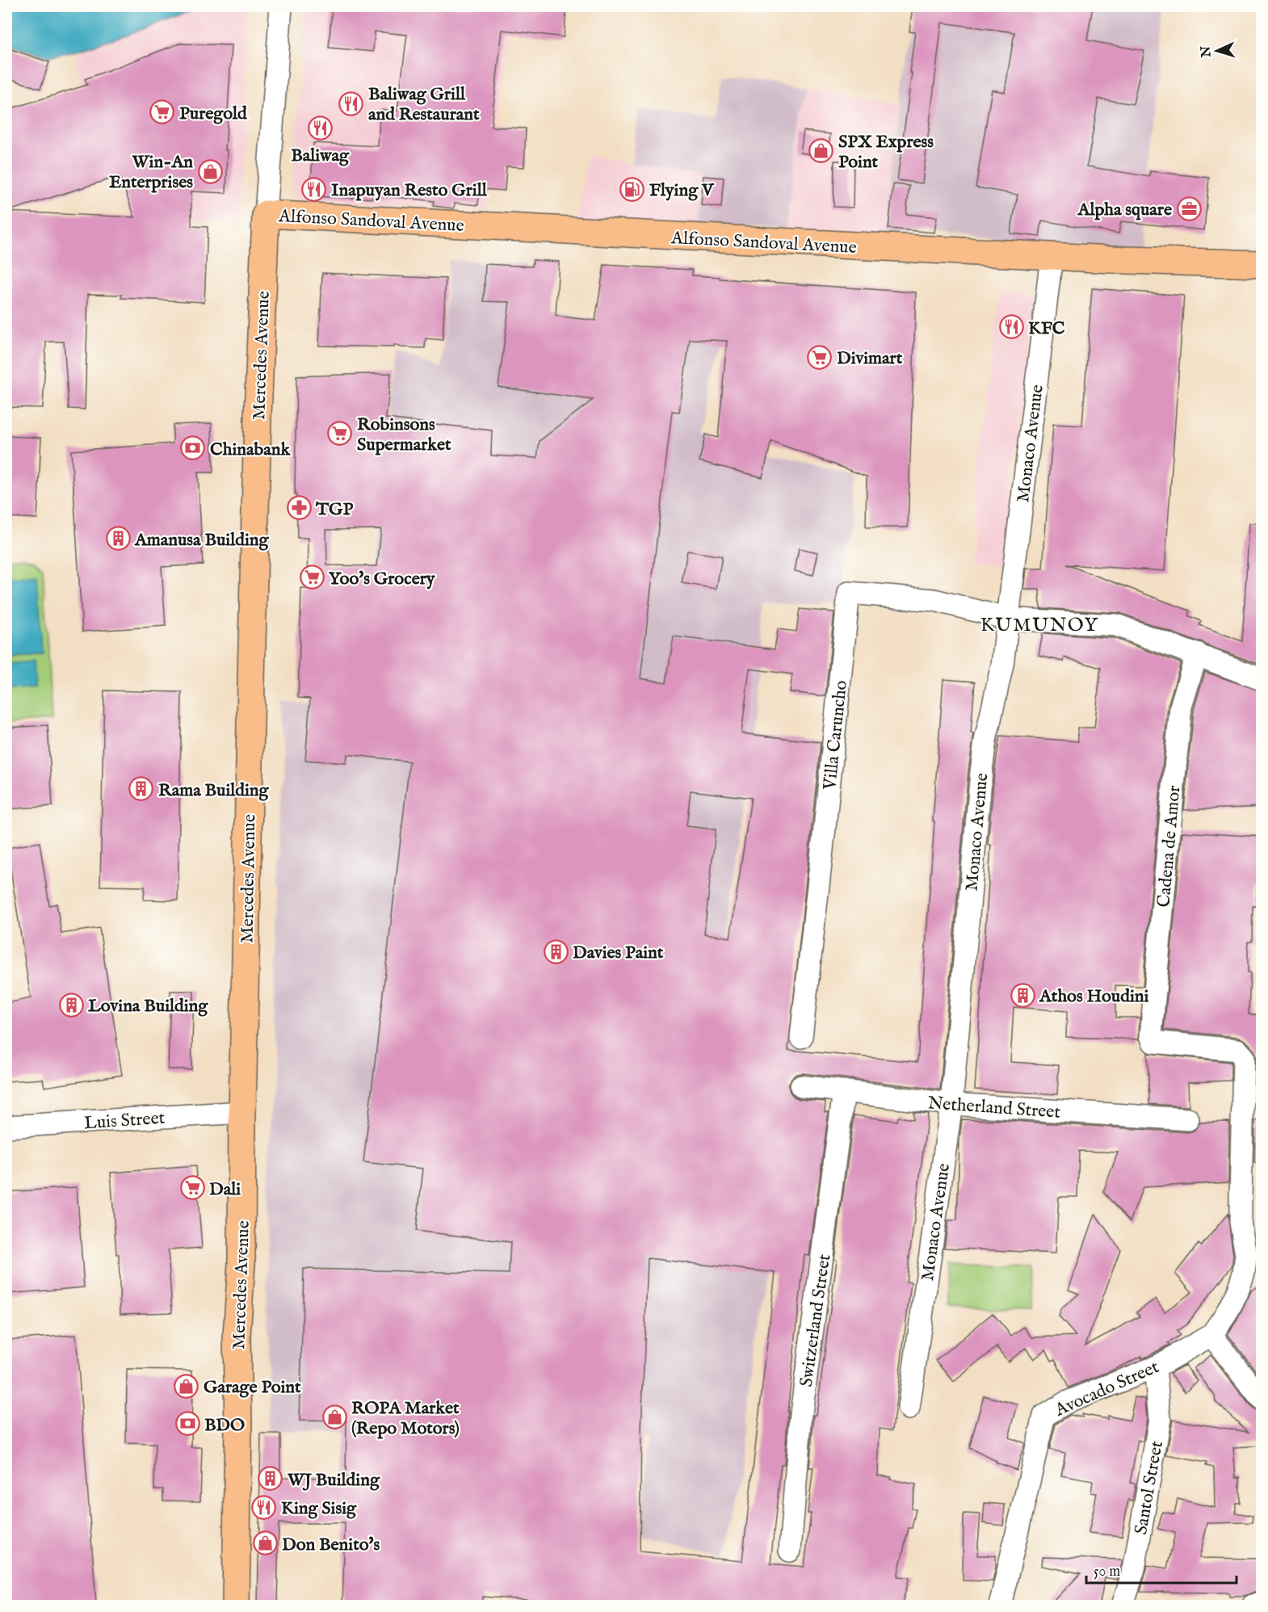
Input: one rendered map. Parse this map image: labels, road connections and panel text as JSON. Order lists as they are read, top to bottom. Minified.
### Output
{"streets":{"main road":["Alfonso Sandoval Avenue","Mercedes Avenue"],"street":["Monaco Avenue","Villa Caruncho","Cadena de Amor","Netherland Street","Luis Street","Switzerland Street","Avocado Street","Santol Street"]},"crossings":[["Alfonso Sandoval Avenue","Mercedes Avenue"],["Alfonso Sandoval Avenue","Monaco Avenue"],["Mercedes Avenue","Luis Street"],["Monaco Avenue","Villa Caruncho"],["Monaco Avenue","Netherland Street"],["Cadena de Amor","Avocado Street"],["Netherland Street","Switzerland Street"],["Avocado Street","Santol Street"]],"districts":["KUMUNOY"],"places":{"restaurant":["Baliwag Grill and Restaurant","Baliwag","Inapuyan Resto Grill","KFC","King Sisig"],"supermarket":["Puregold","Divimart","Robinsons Supermarket","Yoo's Grocery","Dali"],"shop":["SPX Express Point","Win-An Enterprises","Garage Point","ROPA Market (Repo Motors)","Don Benito's"],"fuel station":["Flying V"],"office":["Alpha square"],"bank":["Chinabank","BDO"],"pharmacy":["TGP"],"building":["Amanusa Building","Rama Building","Davies Paint","Athos Houdini","Lovina Building","WJ Building"]},"scale_bar":"50 m","north":"left"}
